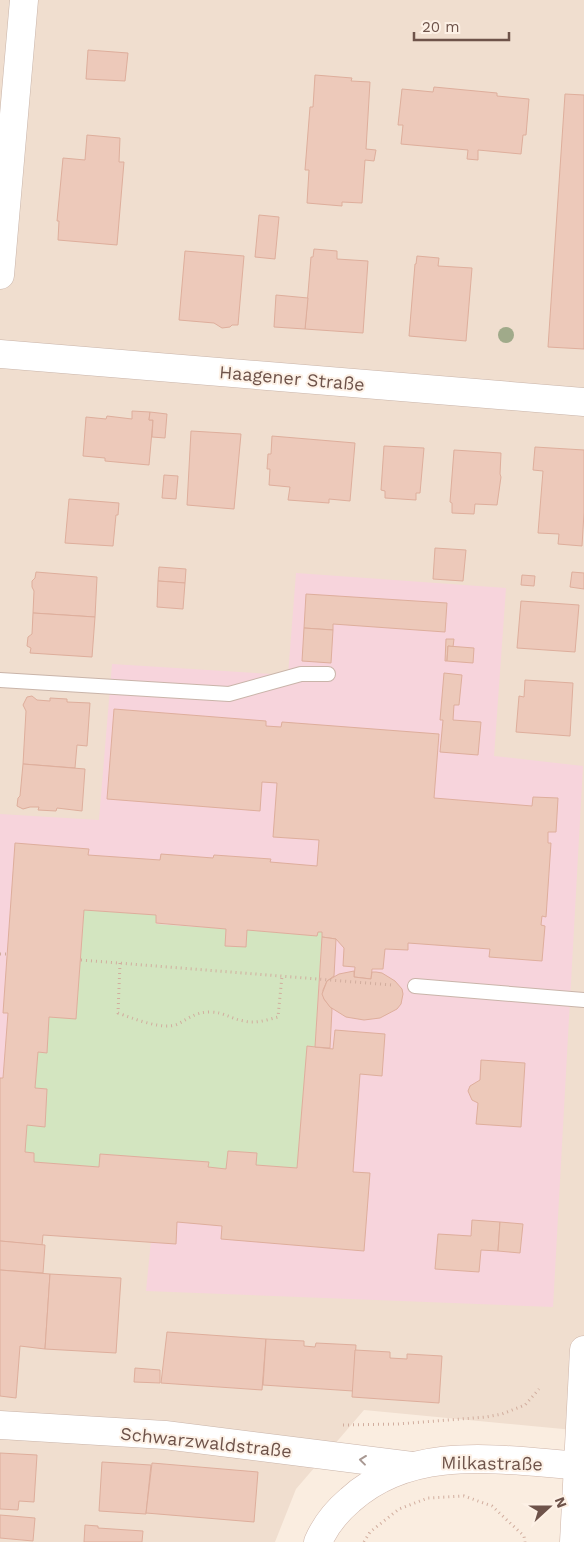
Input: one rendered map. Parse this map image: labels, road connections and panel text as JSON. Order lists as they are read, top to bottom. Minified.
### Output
{"streets":{"street":["Haagener Straße","Schwarzwaldstraße","Milkastraße"]},"crossings":[["Schwarzwaldstraße","Milkastraße"]],"one_way":["Schwarzwaldstraße"],"scale_bar":"20 m","north":"right"}
